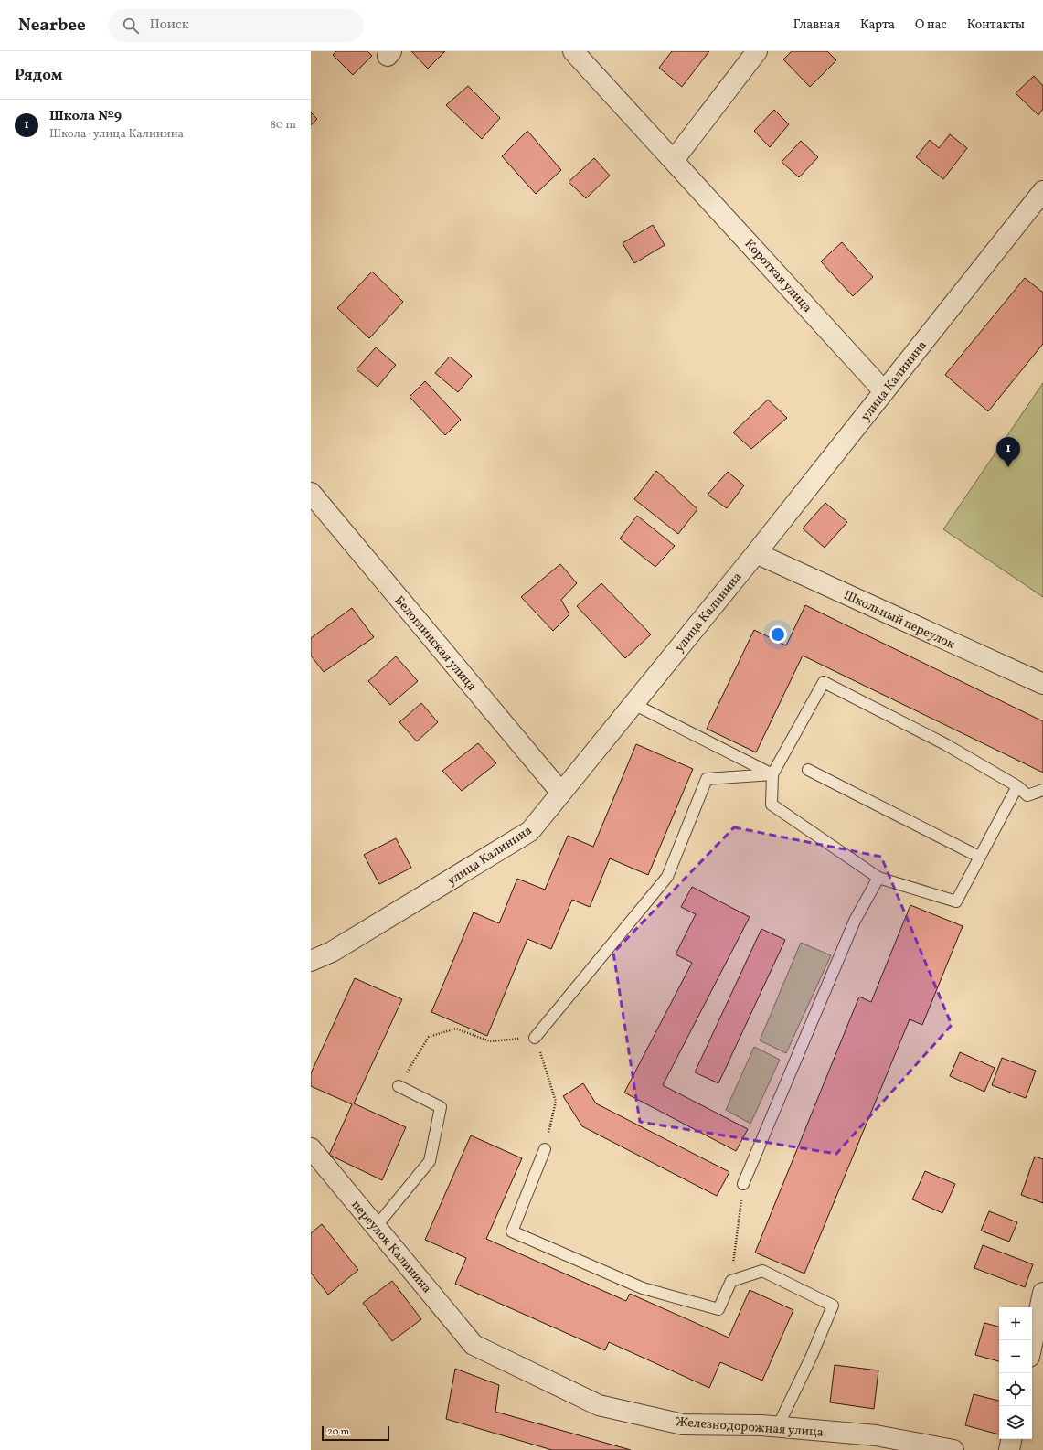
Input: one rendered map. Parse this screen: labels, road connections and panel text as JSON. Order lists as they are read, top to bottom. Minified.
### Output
{"streets":{"street":["Короткая улица","улица Калинина","Школьный переулок","Белоглинская улица","переулок Калинина","Железнодорожная улица"]},"crossings":[["Короткая улица","улица Калинина"],["улица Калинина","Школьный переулок"],["улица Калинина","Белоглинская улица"],["переулок Калинина","Железнодорожная улица"]],"scale_bar":"20 m","page":{"header":"Nearbee","search":"Поиск","nav":["Главная","Карта","О нас","Контакты"],"heading":"Рядом","list":[{"mark":"1","name":"Школа №9","note":"Школа · улица Калинина","value":"80 m"}],"pins":"1","map_buttons":["+","−"],"scale":"20 m"}}
